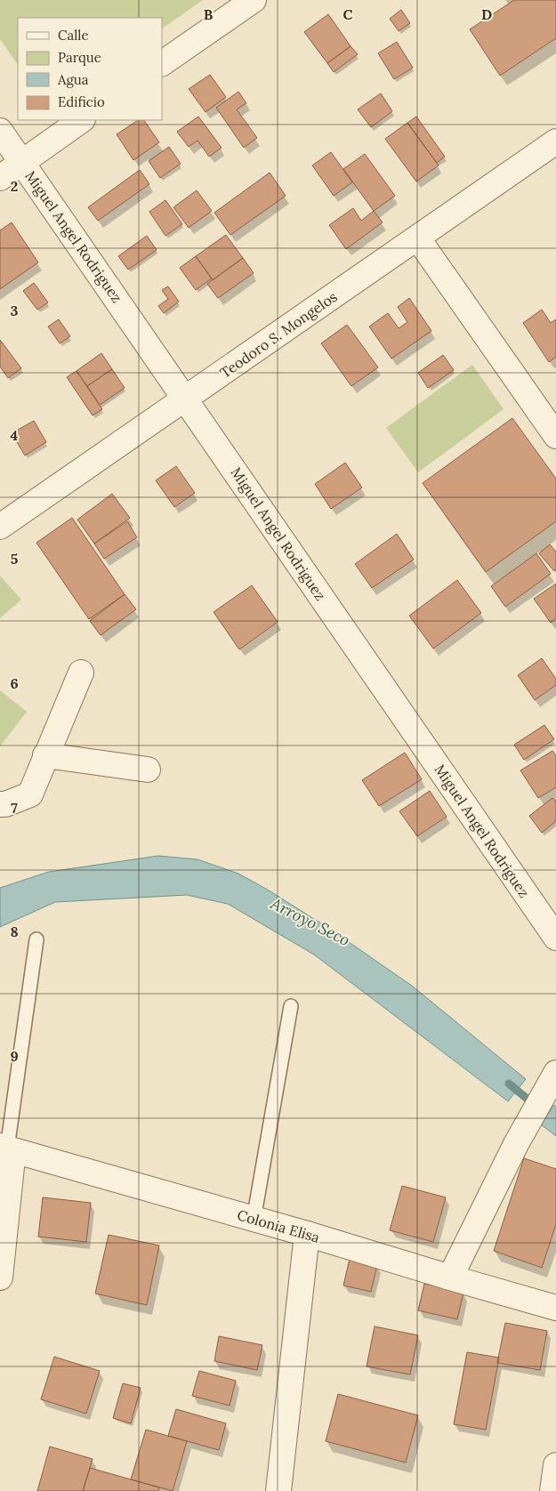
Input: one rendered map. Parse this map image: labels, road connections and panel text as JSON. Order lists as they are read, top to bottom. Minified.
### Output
{"streets":{"street":["Miguel Angel Rodriguez","Teodoro S. Mongelos","Colonia Elisa"]},"crossings":[["Miguel Angel Rodriguez","Teodoro S. Mongelos"]],"water":["Arroyo Seco"],"legend":["Calle","Parque","Agua","Edificio"],"grid":{"columns":["B","C","D"],"rows":["2","3","4","5","6","7","8","9"]}}
